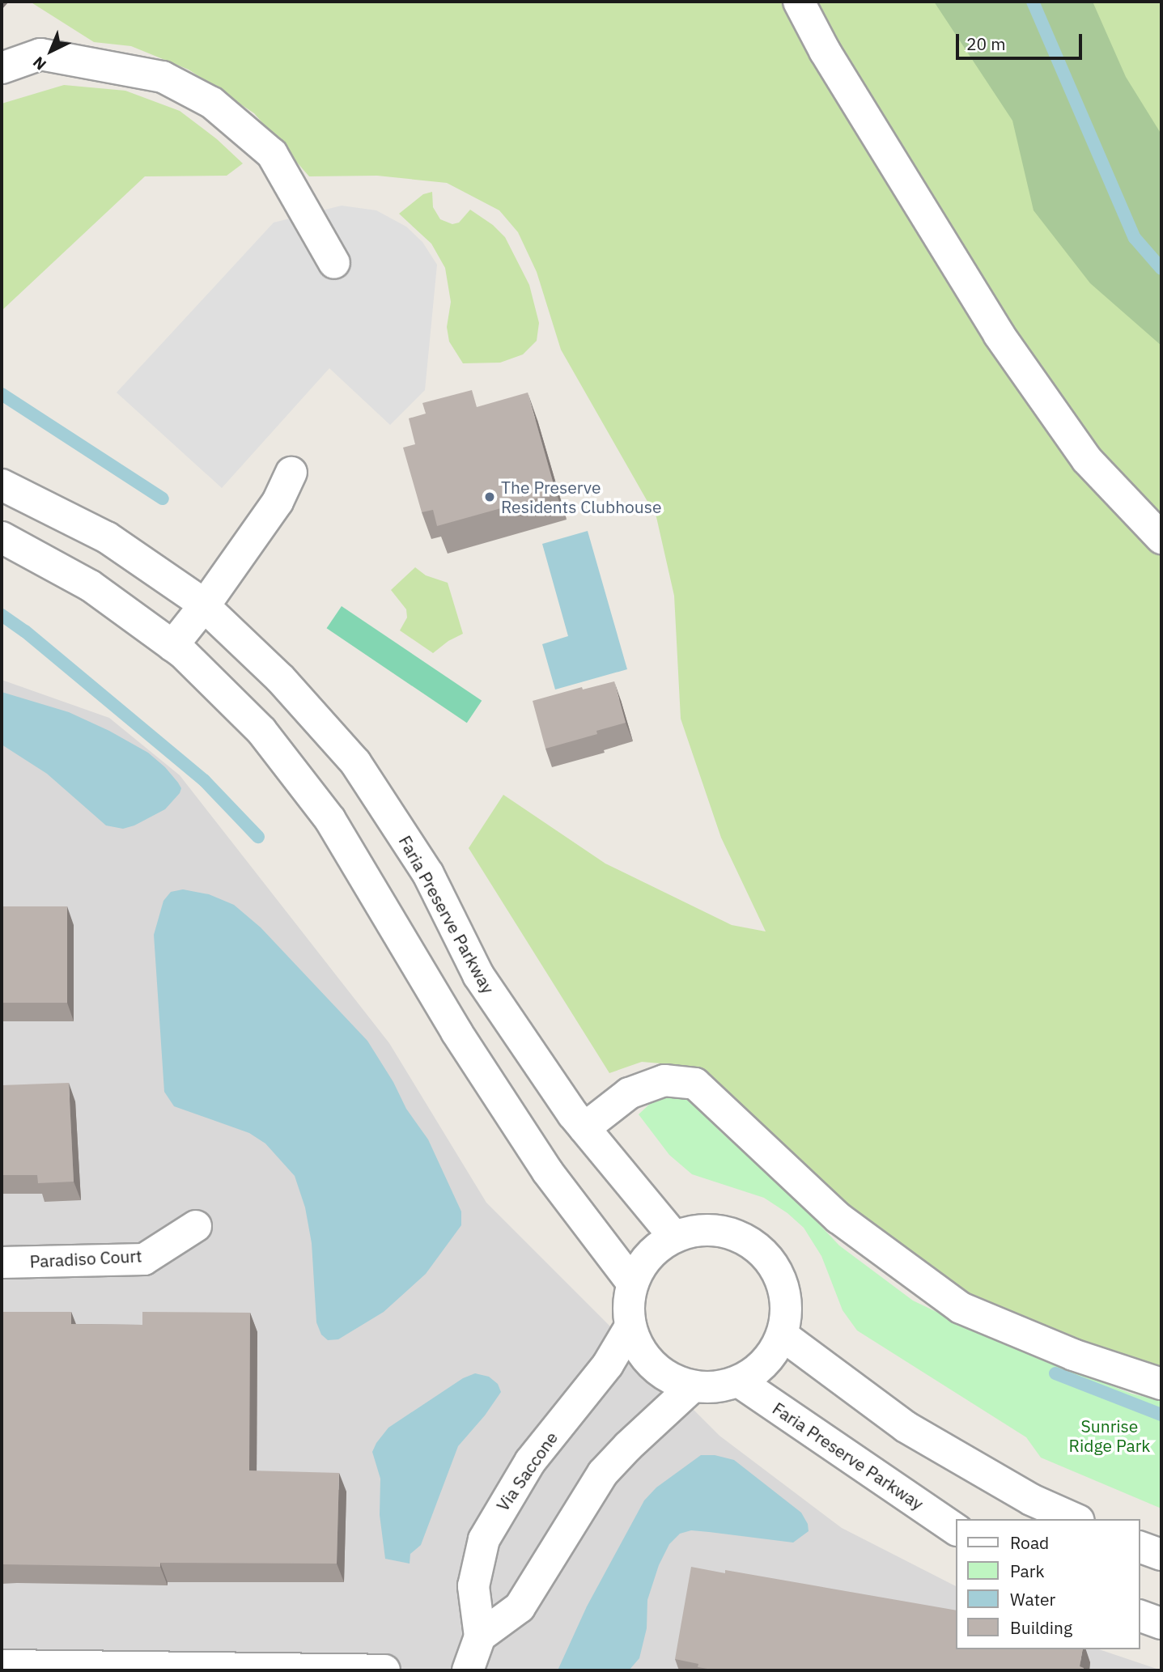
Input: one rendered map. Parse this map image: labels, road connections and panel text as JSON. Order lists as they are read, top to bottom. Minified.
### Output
{"streets":{"street":["Faria Preserve Parkway","Paradiso Court","Via Saccone"]},"crossings":[["Faria Preserve Parkway","Via Saccone"]],"parks":["Sunrise Ridge Park"],"places":["The Preserve Residents Clubhouse"],"legend":["Road","Park","Water","Building"],"scale_bar":"20 m","north":"bottom left"}
